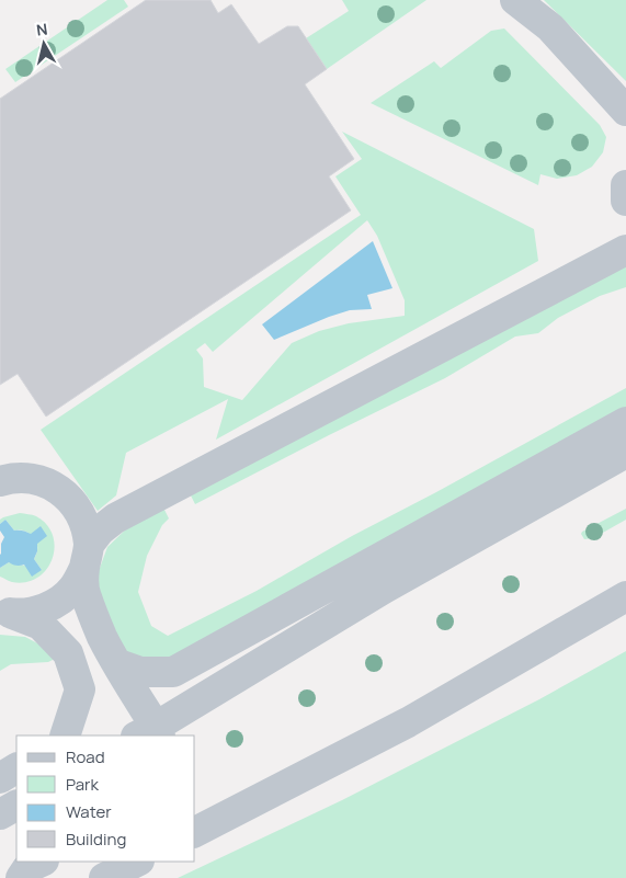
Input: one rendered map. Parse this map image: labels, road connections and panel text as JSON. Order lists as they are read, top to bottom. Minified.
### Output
{"legend":["Road","Park","Water","Building"],"north":"top"}
